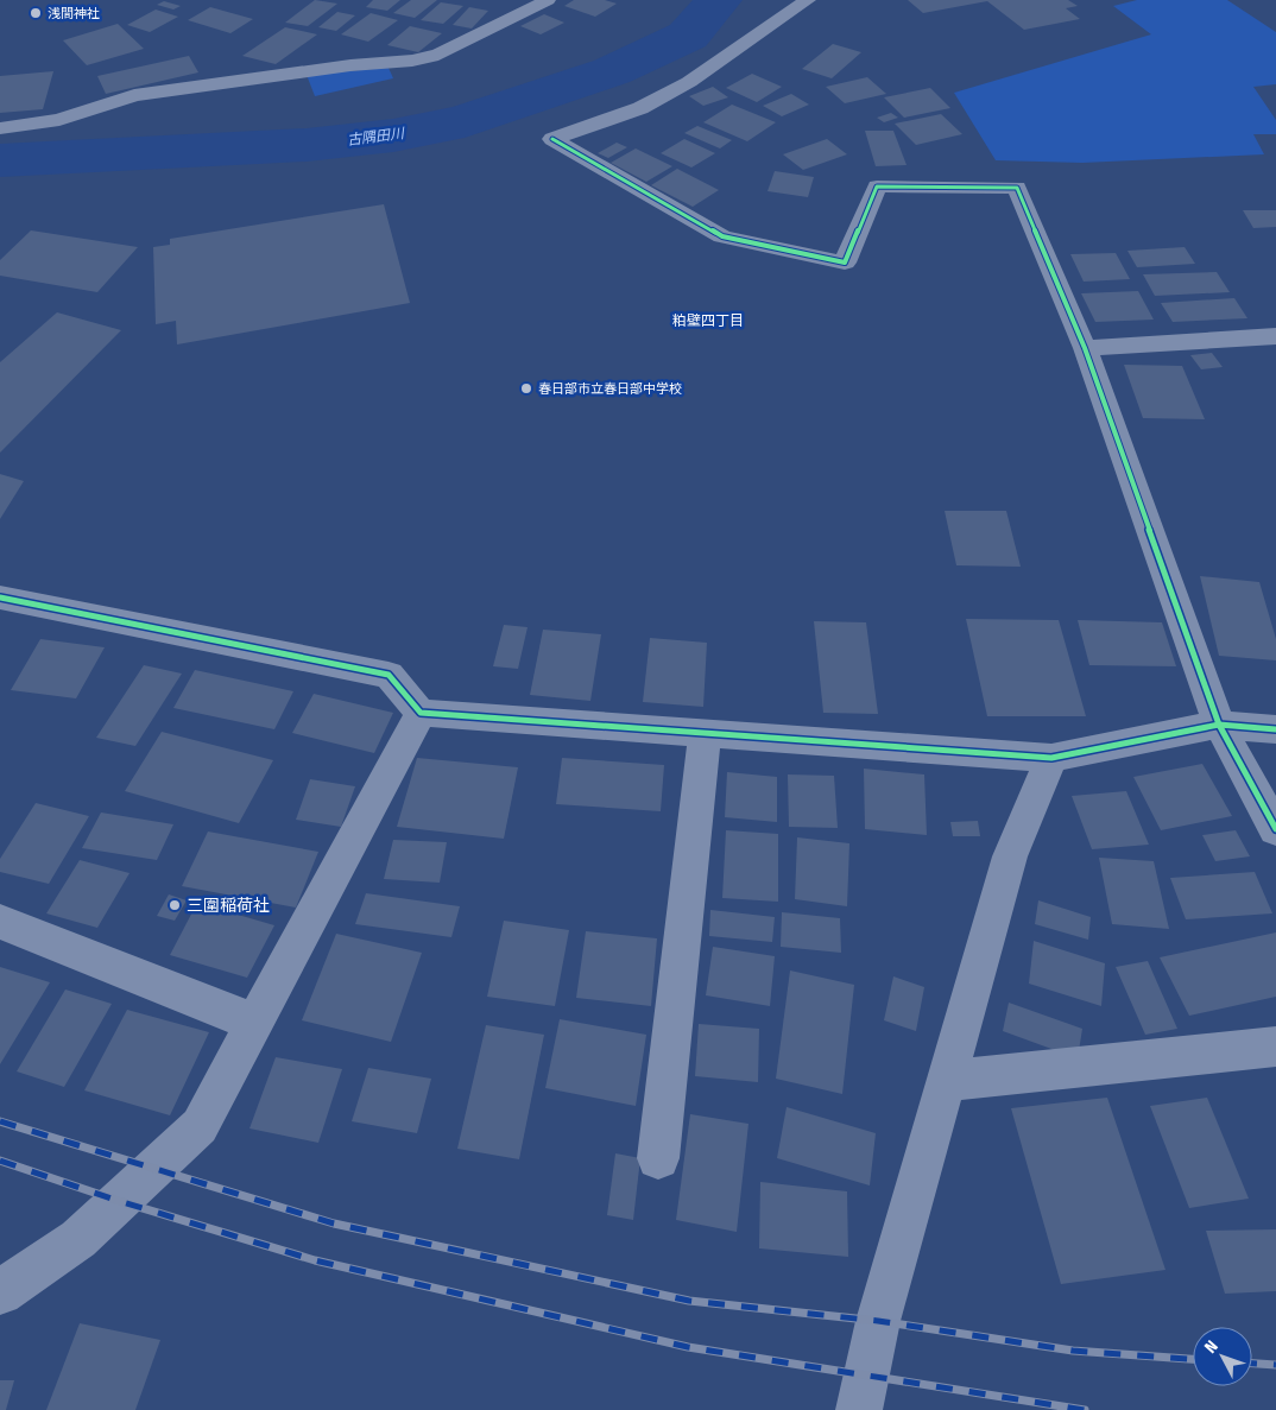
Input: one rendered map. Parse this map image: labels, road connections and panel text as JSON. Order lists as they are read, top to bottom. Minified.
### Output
{"districts":["粕壁四丁目"],"water":["古隅田川"],"places":["浅間神社","春日部市立春日部中学校","三圍稲荷社"],"north":"top left"}
